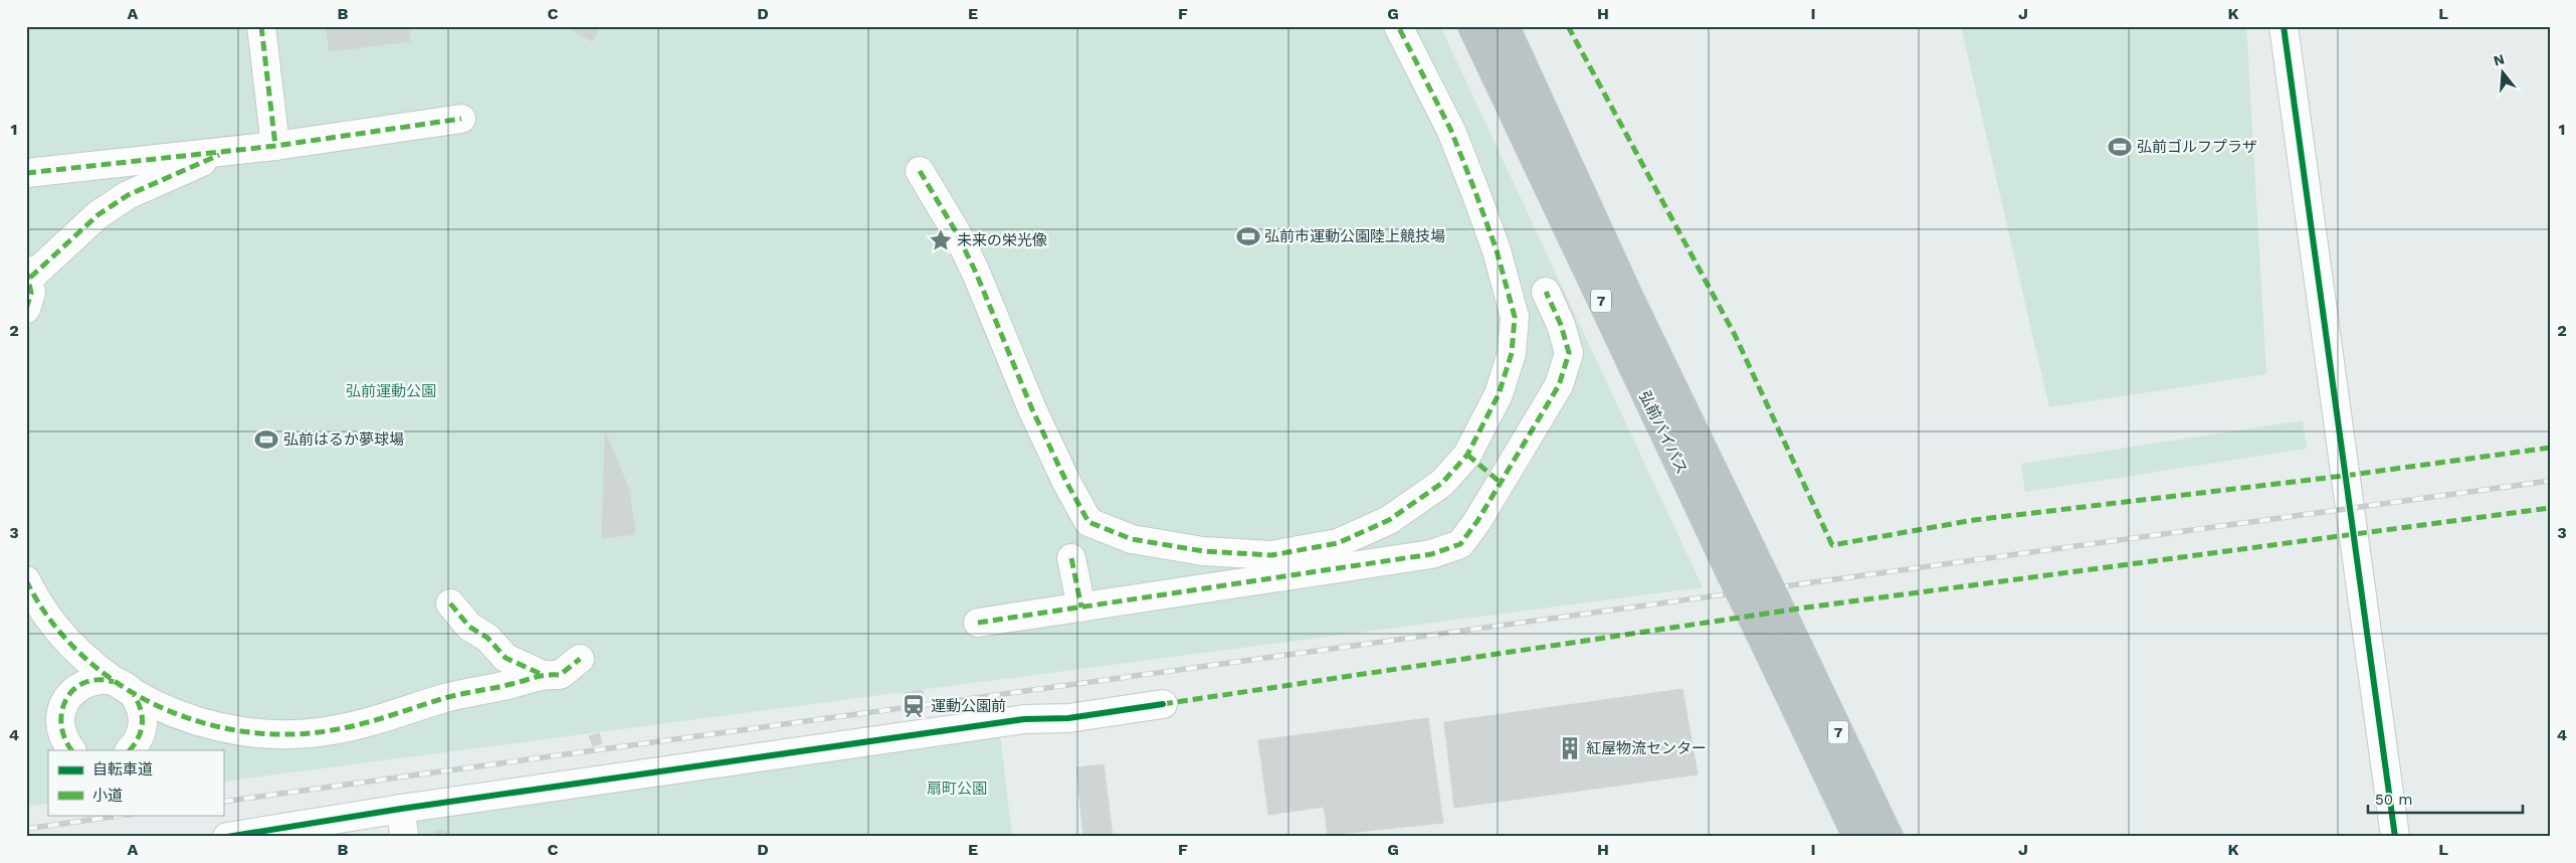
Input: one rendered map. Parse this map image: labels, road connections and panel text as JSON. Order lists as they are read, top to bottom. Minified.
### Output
{"streets":{"highway":["7","弘前バイパス"]},"parks":["弘前運動公園","扇町公園"],"places":{"sports":["弘前ゴルフプラザ","弘前市運動公園陸上競技場","弘前はるか夢球場"],"place":["未来の栄光像"],"station":["運動公園前"],"building":["紅屋物流センター"]},"legend":["自転車道","小道"],"scale_bar":"50 m","north":"top","grid":{"columns":["A","B","C","D","E","F","G","H","I","J","K","L"],"rows":["1","2","3","4"]}}
